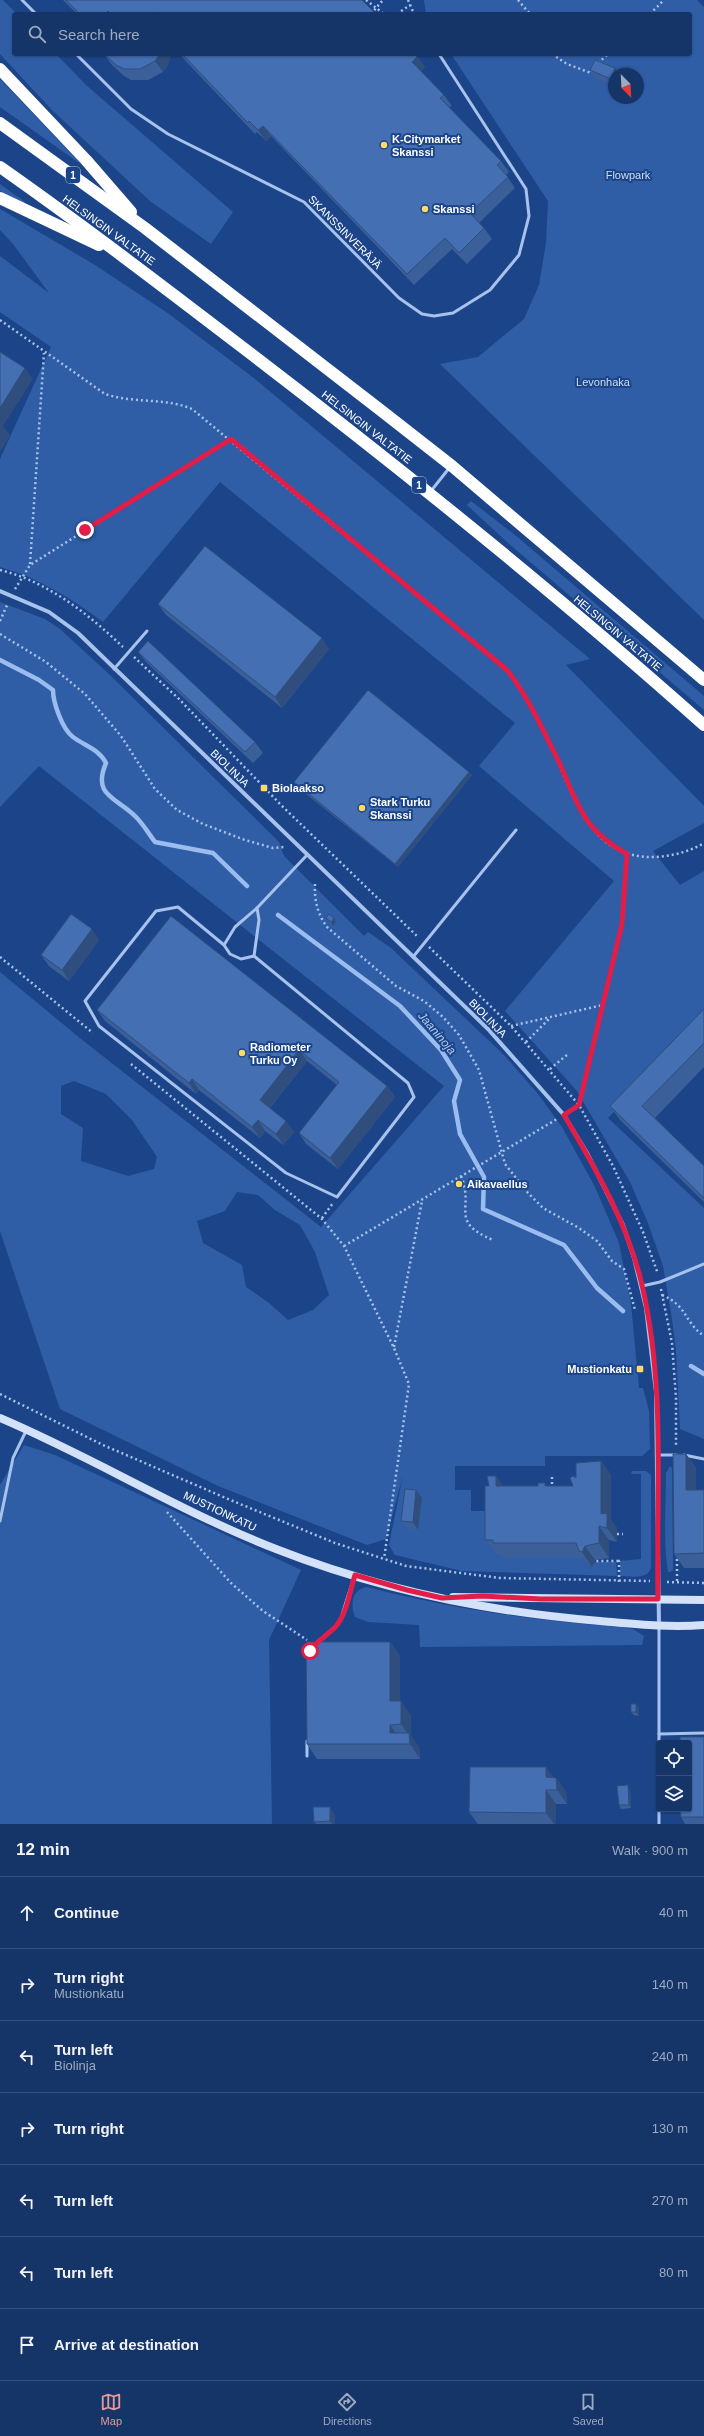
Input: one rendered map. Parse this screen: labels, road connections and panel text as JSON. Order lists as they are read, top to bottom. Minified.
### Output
{"streets":{"highway":["1","HELSINGIN VALTATIE"],"street":["BIOLINJA","MUSTIONKATU"],"lane":["SKANSSINVERÄJÄ"]},"crossings":[["BIOLINJA","MUSTIONKATU"]],"water":["Jaaninoja"],"parks":["Flowpark","Levonhaka"],"places":{"other":["K-Citymarket Skanssi","Skanssi","Stark Turku Skanssi","Radiometer Turku Oy","Aikavaellus"],"transit":["Biolaakso","Mustionkatu"]},"north":"bottom right","page":{"search":"Search here","heading":["12 min","Walk · 900 m"],"list":[["Continue","40 m"],["Turn right","Mustionkatu","140 m"],["Turn left","Biolinja","240 m"],["Turn right","130 m"],["Turn left","270 m"],["Turn left","80 m"],"Arrive at destination"],"nav":["Map","Directions","Saved"]}}
